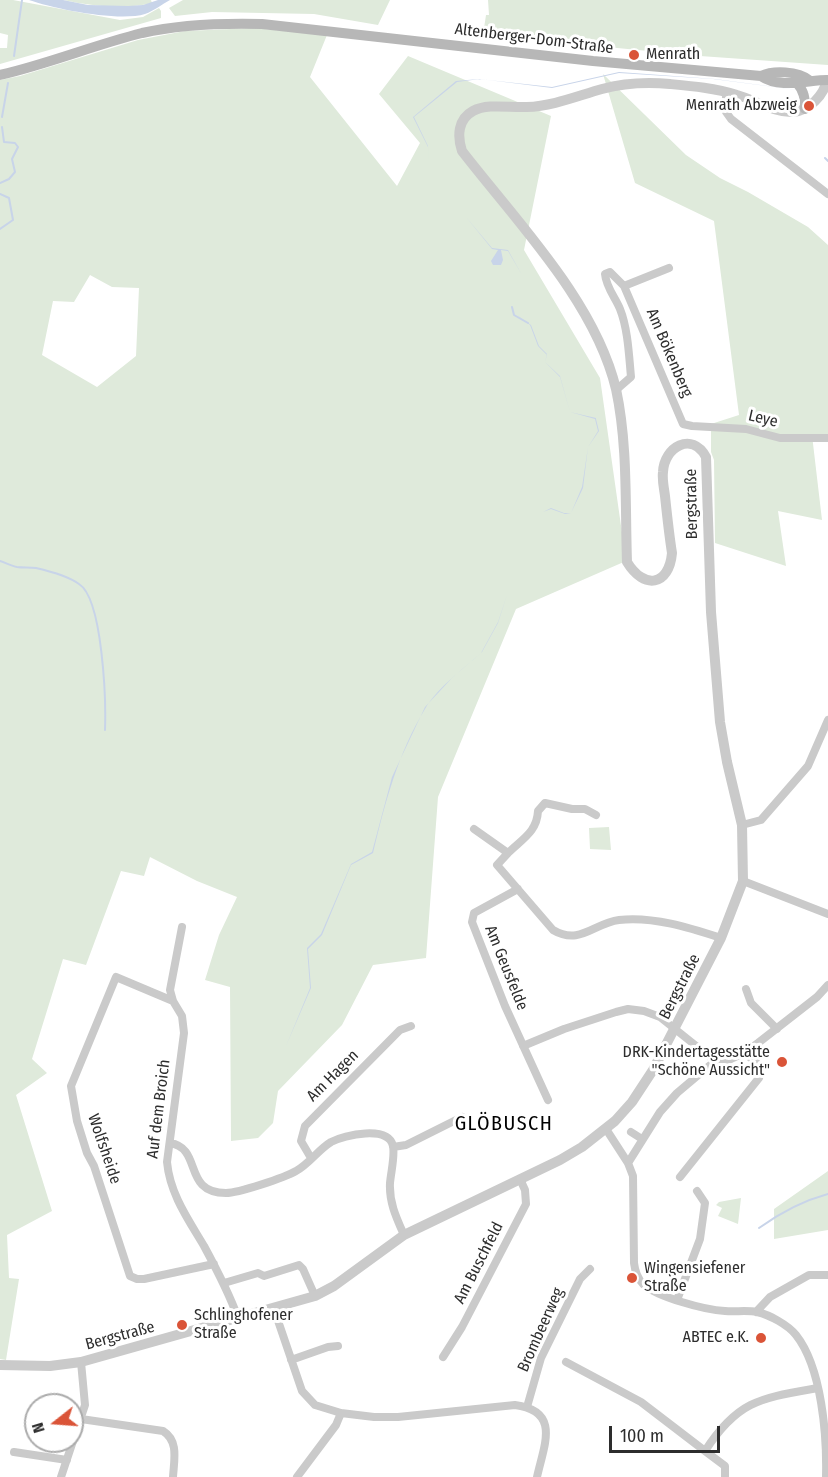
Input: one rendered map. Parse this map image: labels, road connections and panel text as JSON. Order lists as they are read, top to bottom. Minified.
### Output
{"streets":{"main road":["Altenberger-Dom-Straße"],"street":["Am Bökenberg","Leye","Bergstraße","Am Geusfelde","Am Hagen","Auf dem Broich","Wolfsheide","Am Buschfeld","Brombeerweg"]},"crossings":[["Am Bökenberg","Leye"],["Am Bökenberg","Bergstraße"],["Bergstraße","Auf dem Broich"],["Bergstraße","Am Buschfeld"],["Auf dem Broich","Wolfsheide"]],"districts":["GLÖBUSCH"],"places":["Menrath","Menrath Abzweig","DRK-Kindertagesstätte \"Schöne Aussicht\"","Wingensiefener Straße","Schlinghofener Straße","ABTEC e.K."],"scale_bar":"100 m","north":"left"}
